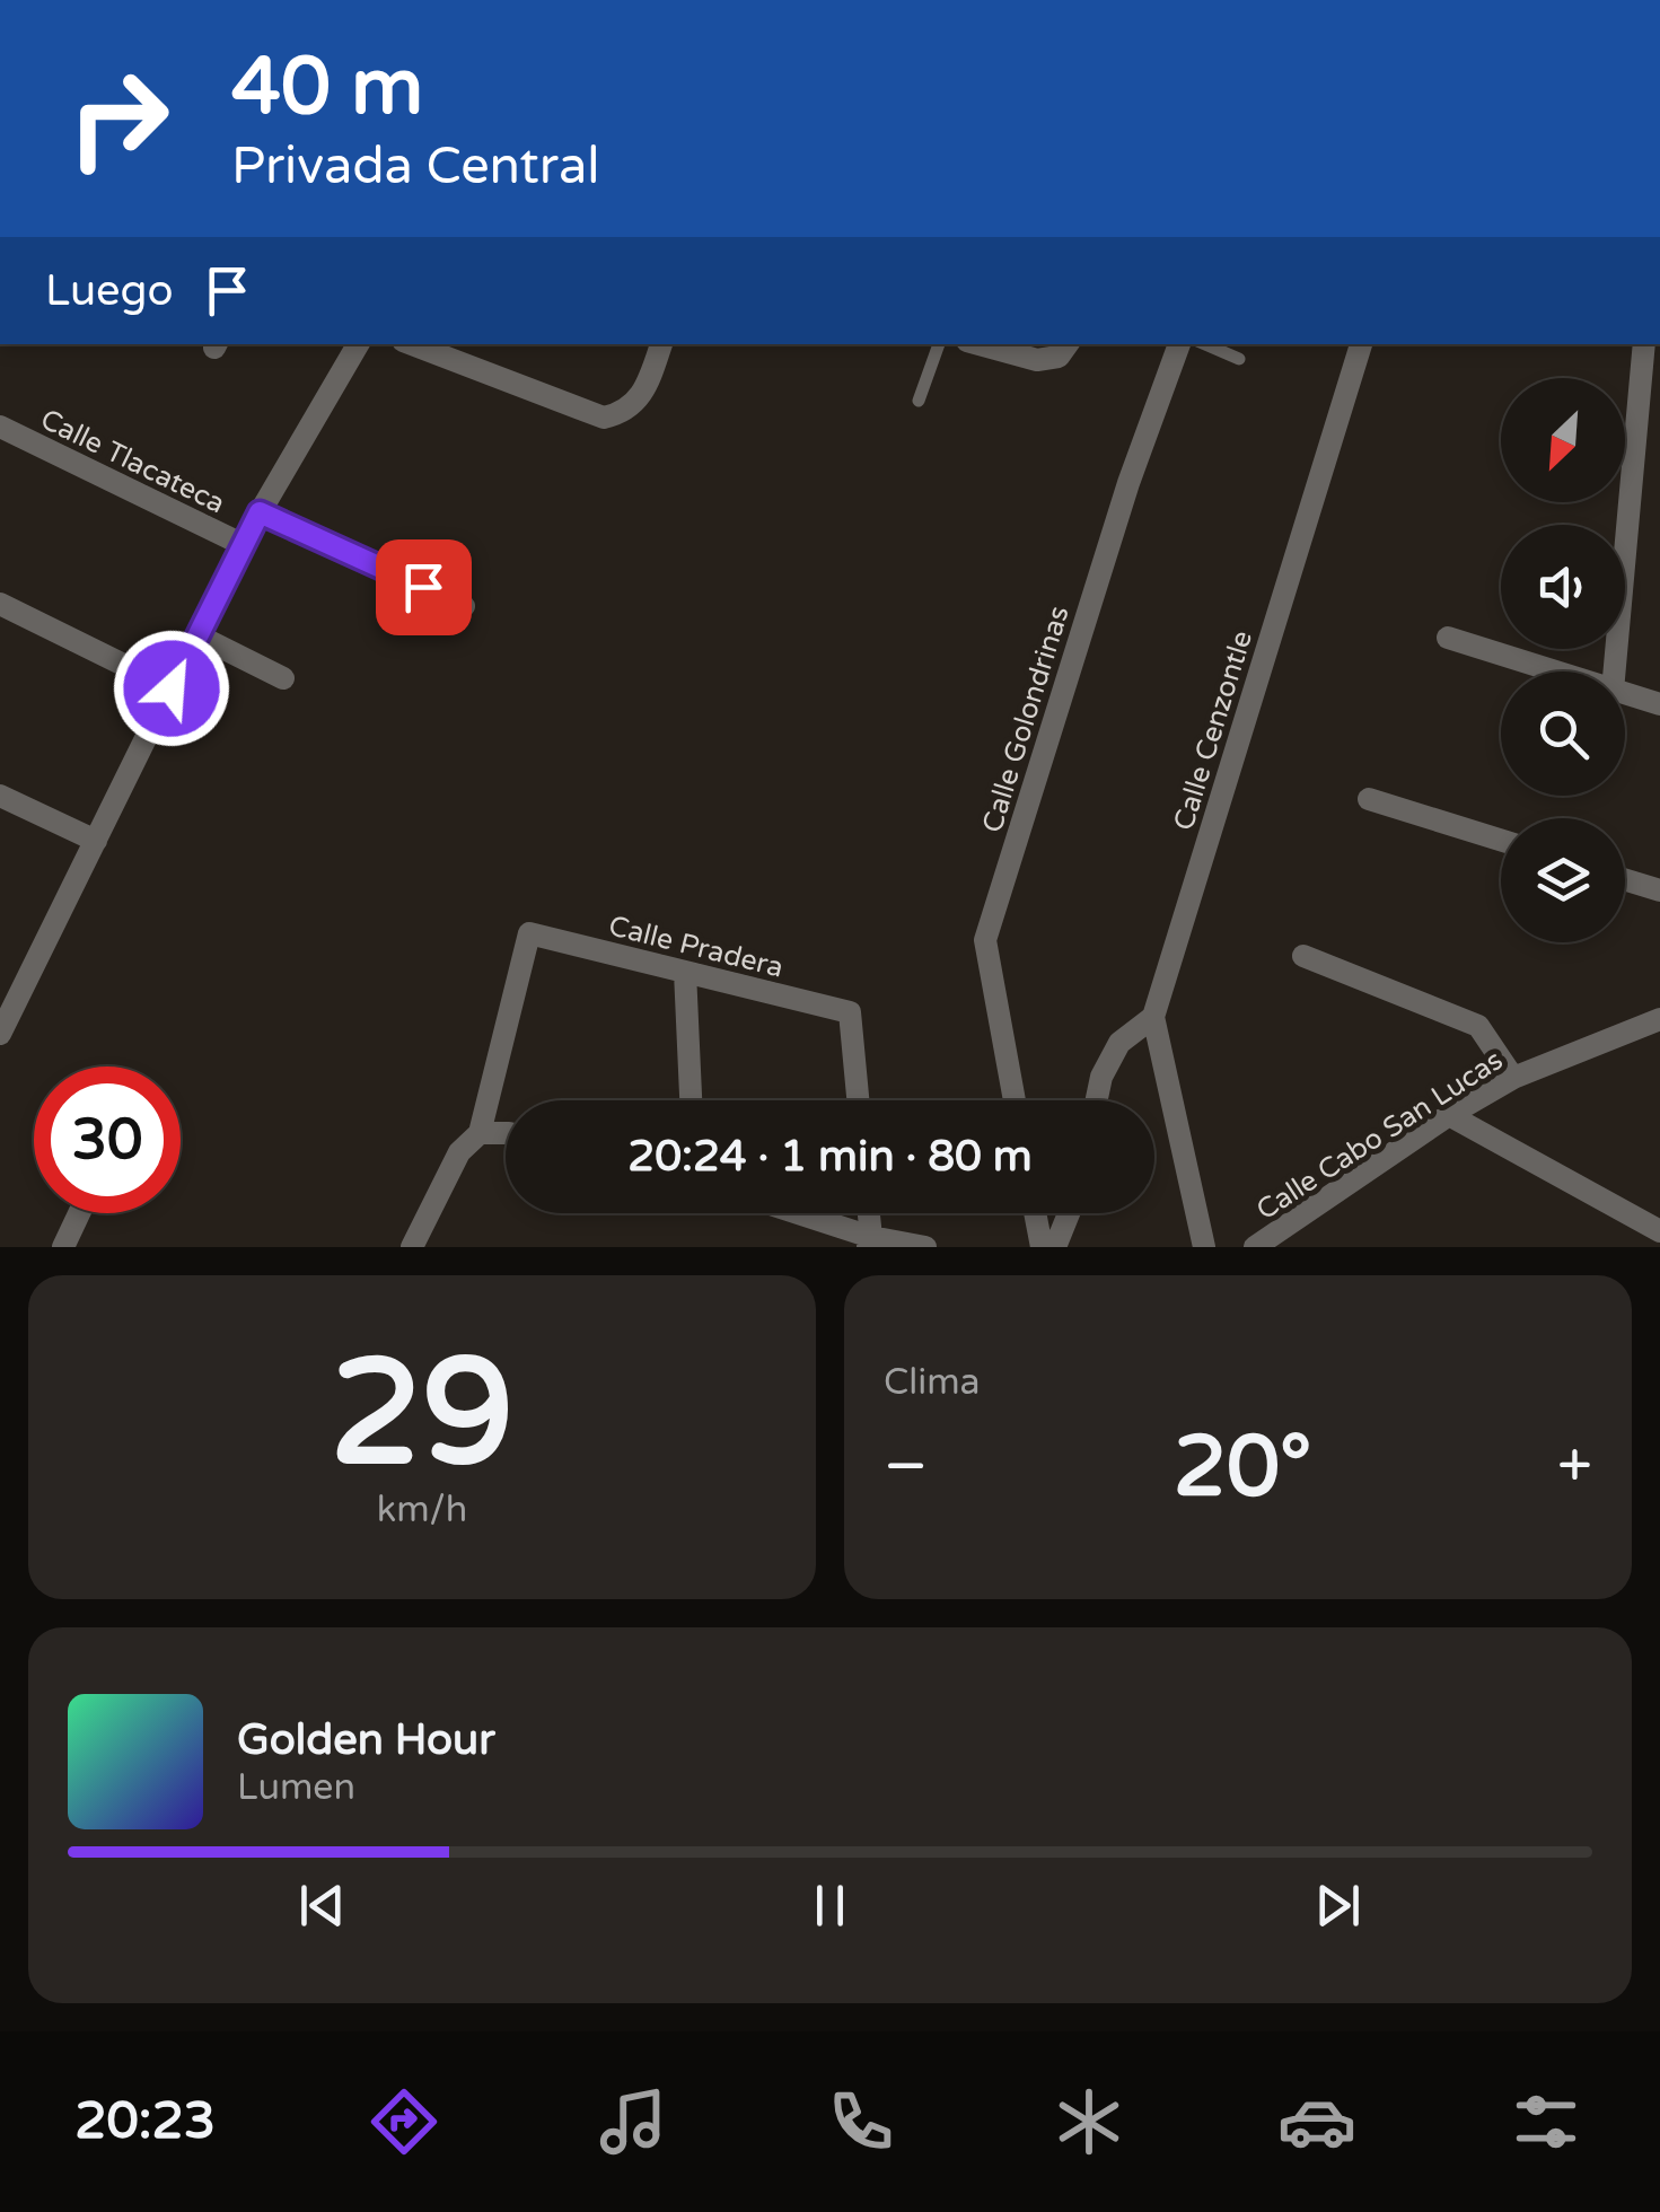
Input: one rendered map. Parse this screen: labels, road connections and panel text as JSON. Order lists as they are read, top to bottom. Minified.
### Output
{"streets":{"street":["Calle Tlacateca","Calle Golondrinas","Calle Cenzontle","Calle Pradera","Calle Cabo San Lucas"]},"north":"bottom left","page":{"turn":["40 m","Privada Central"],"then":"Luego","limit":"30","trip":"20:24 · 1 min · 80 m","tile":[["29","km/h"],"Clima"],"heat":["−","20°","+"],"song":["Golden Hour","Lumen"],"tabs":"20:23"}}
